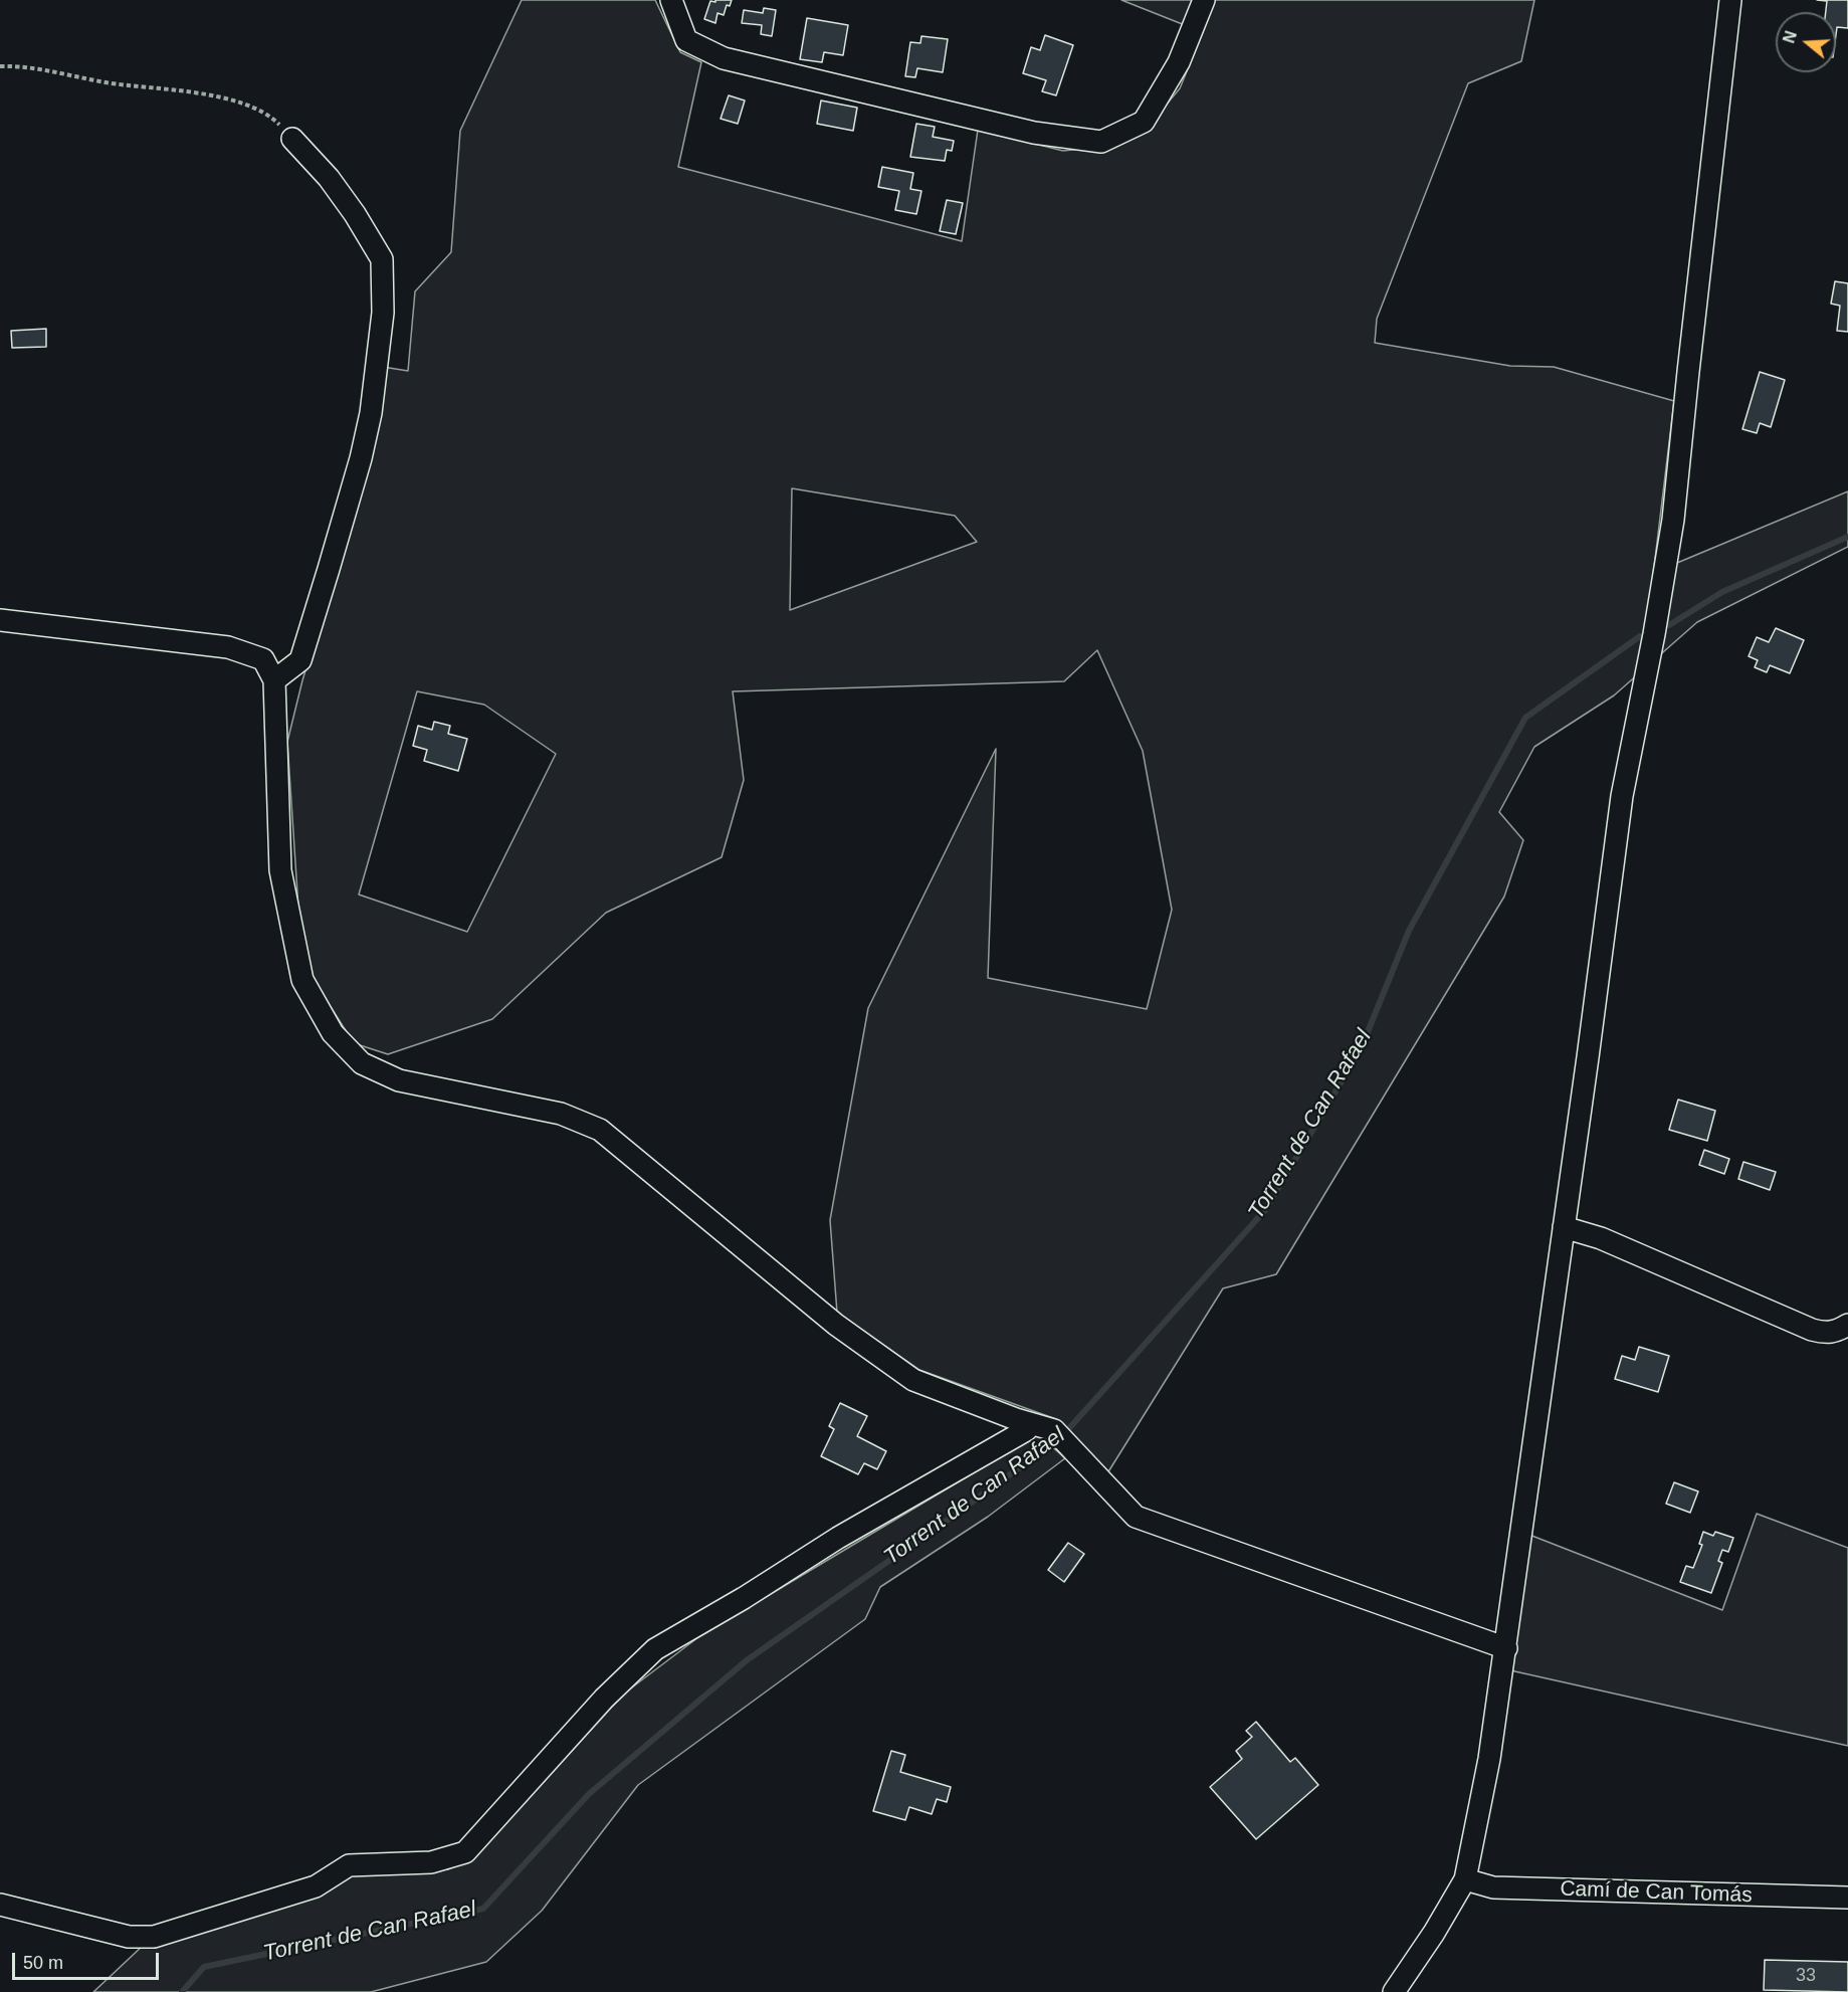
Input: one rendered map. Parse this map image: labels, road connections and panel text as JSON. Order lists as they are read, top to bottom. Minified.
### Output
{"streets":{"street":["Camí de Can Tomás"]},"water":["Torrent de Can Rafael"],"house_numbers":["33"],"scale_bar":"50 m","north":"left"}
